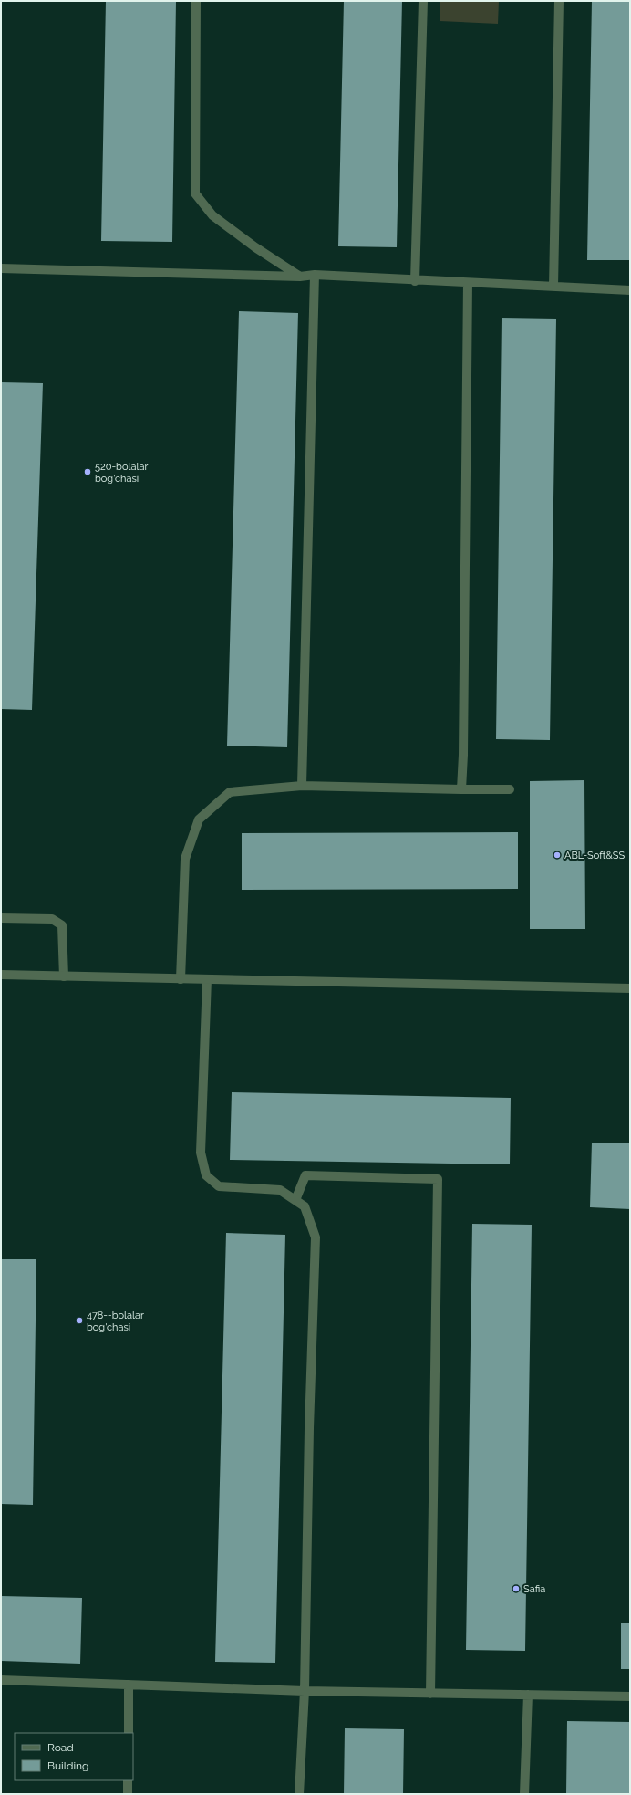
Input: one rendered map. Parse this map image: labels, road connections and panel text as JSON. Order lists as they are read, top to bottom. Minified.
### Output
{"places":["520-bolalar bog'chasi","ABL-Soft&SS","478--bolalar bog'chasi","Safia"],"legend":["Road","Building"]}
